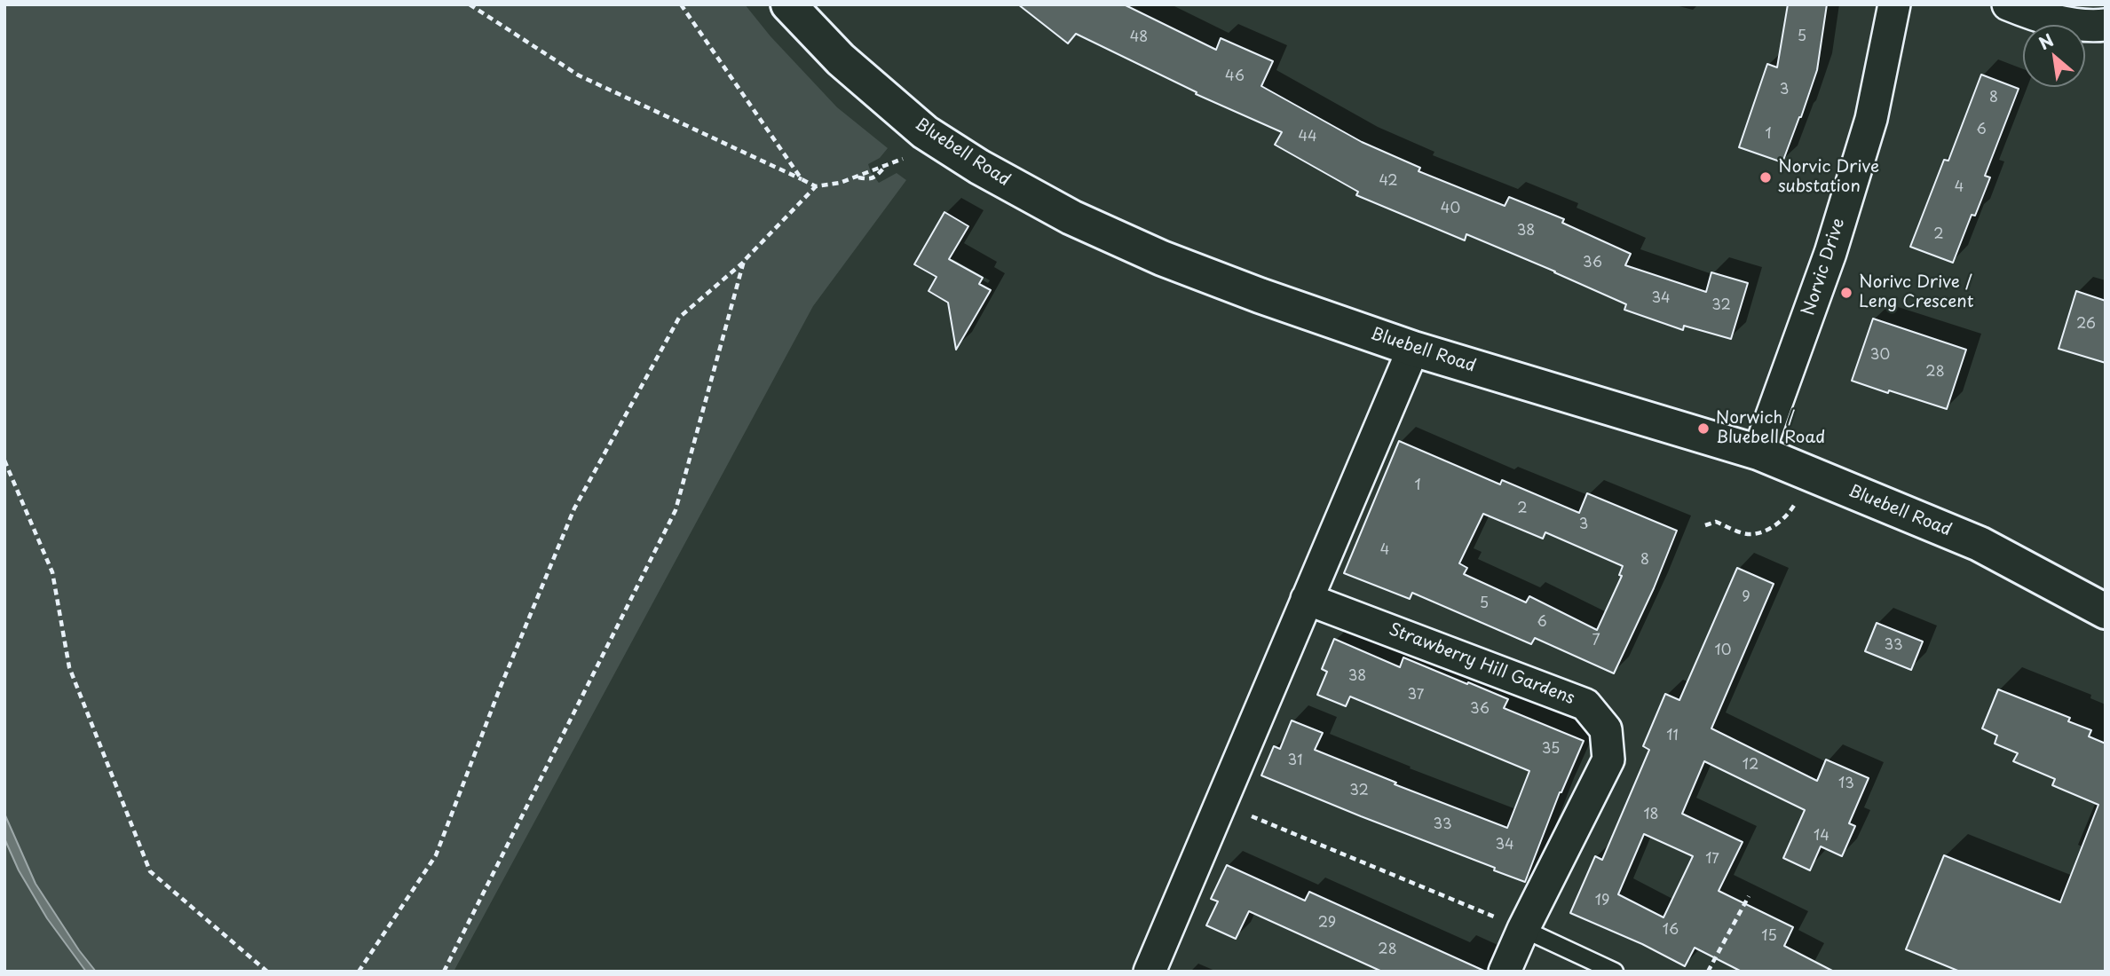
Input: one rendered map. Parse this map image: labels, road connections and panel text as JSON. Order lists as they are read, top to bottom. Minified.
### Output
{"streets":{"street":["Bluebell Road","Norvic Drive","Strawberry Hill Gardens"]},"crossings":[["Bluebell Road","Norvic Drive"]],"places":["Norvic Drive substation","Norivc Drive / Leng Crescent","Norwich / Bluebell Road"],"house_numbers":["5","48","46","3","8","6","1","44","42","4","40","38","2","36","34","32","26","30","28","1","2","3","4","8","9","5","6","7","33","10","38","37","36","11","35","31","12","13","32","18","33","14","34","17","19","29","16","15","28"],"north":"top left"}
